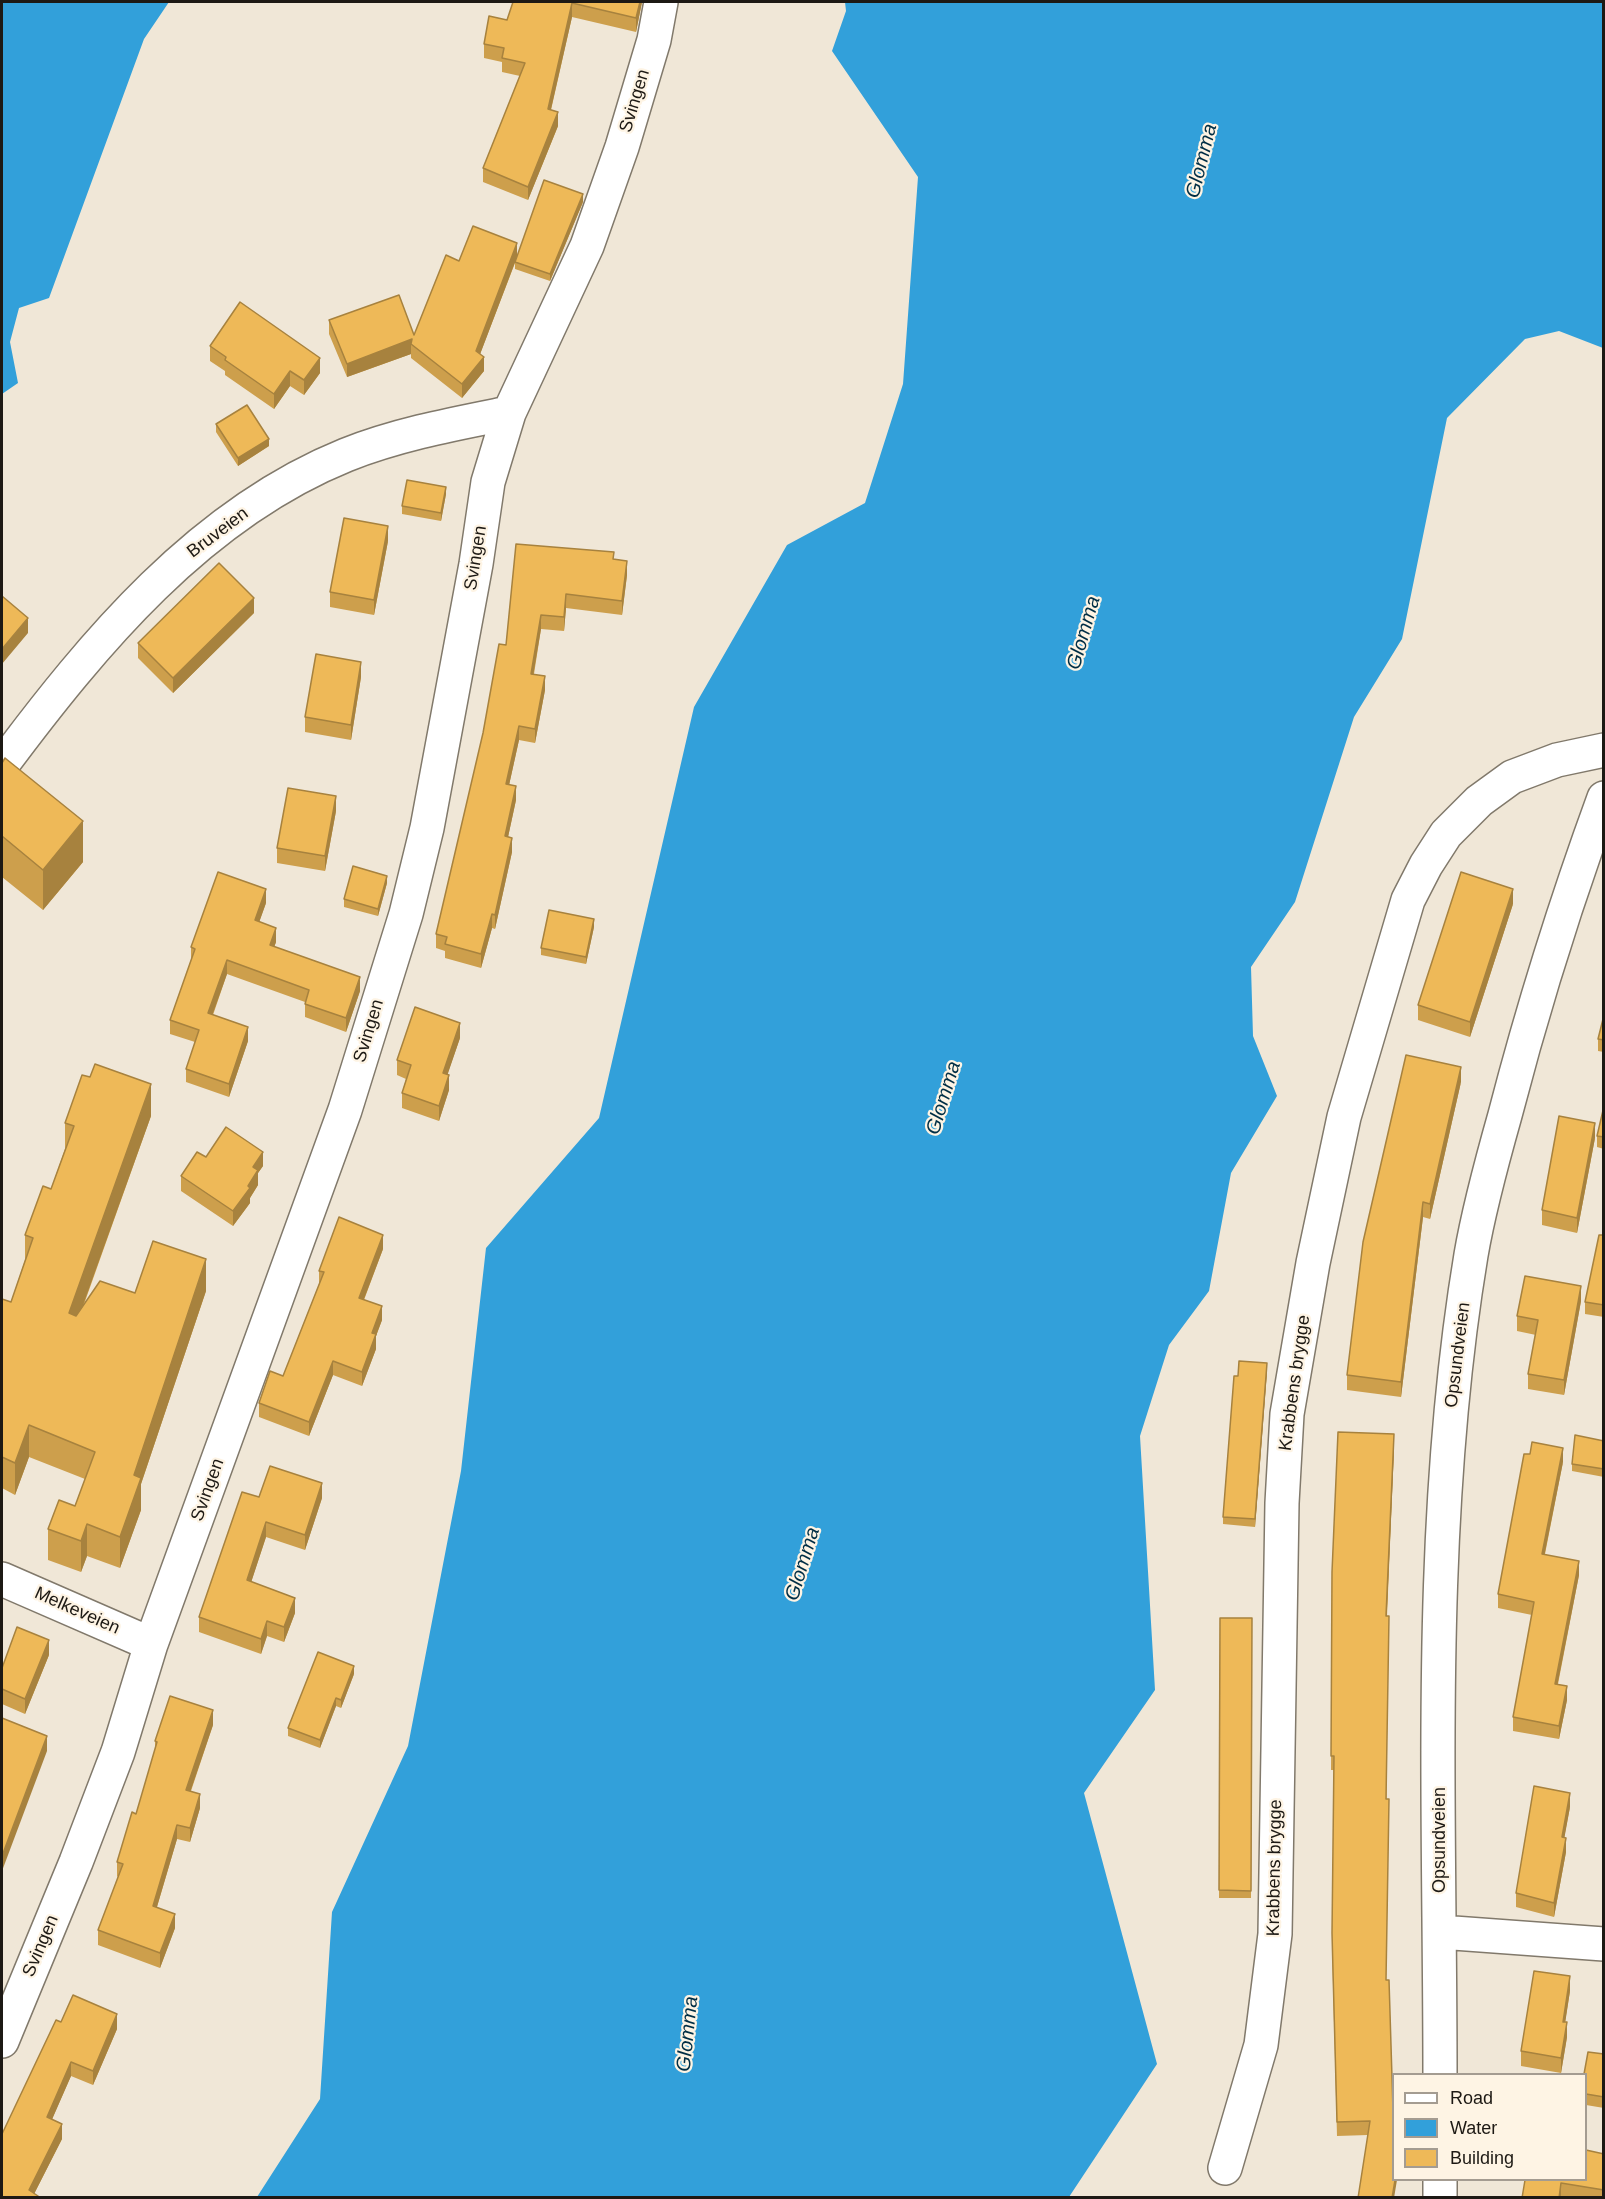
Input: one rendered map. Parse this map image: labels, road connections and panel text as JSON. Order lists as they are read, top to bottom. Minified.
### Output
{"streets":{"street":["Svingen","Bruveien","Opsundveien","Krabbens brygge","Melkeveien"]},"crossings":[["Svingen","Bruveien"],["Svingen","Melkeveien"]],"water":["Glomma"],"legend":["Road","Water","Building"]}
